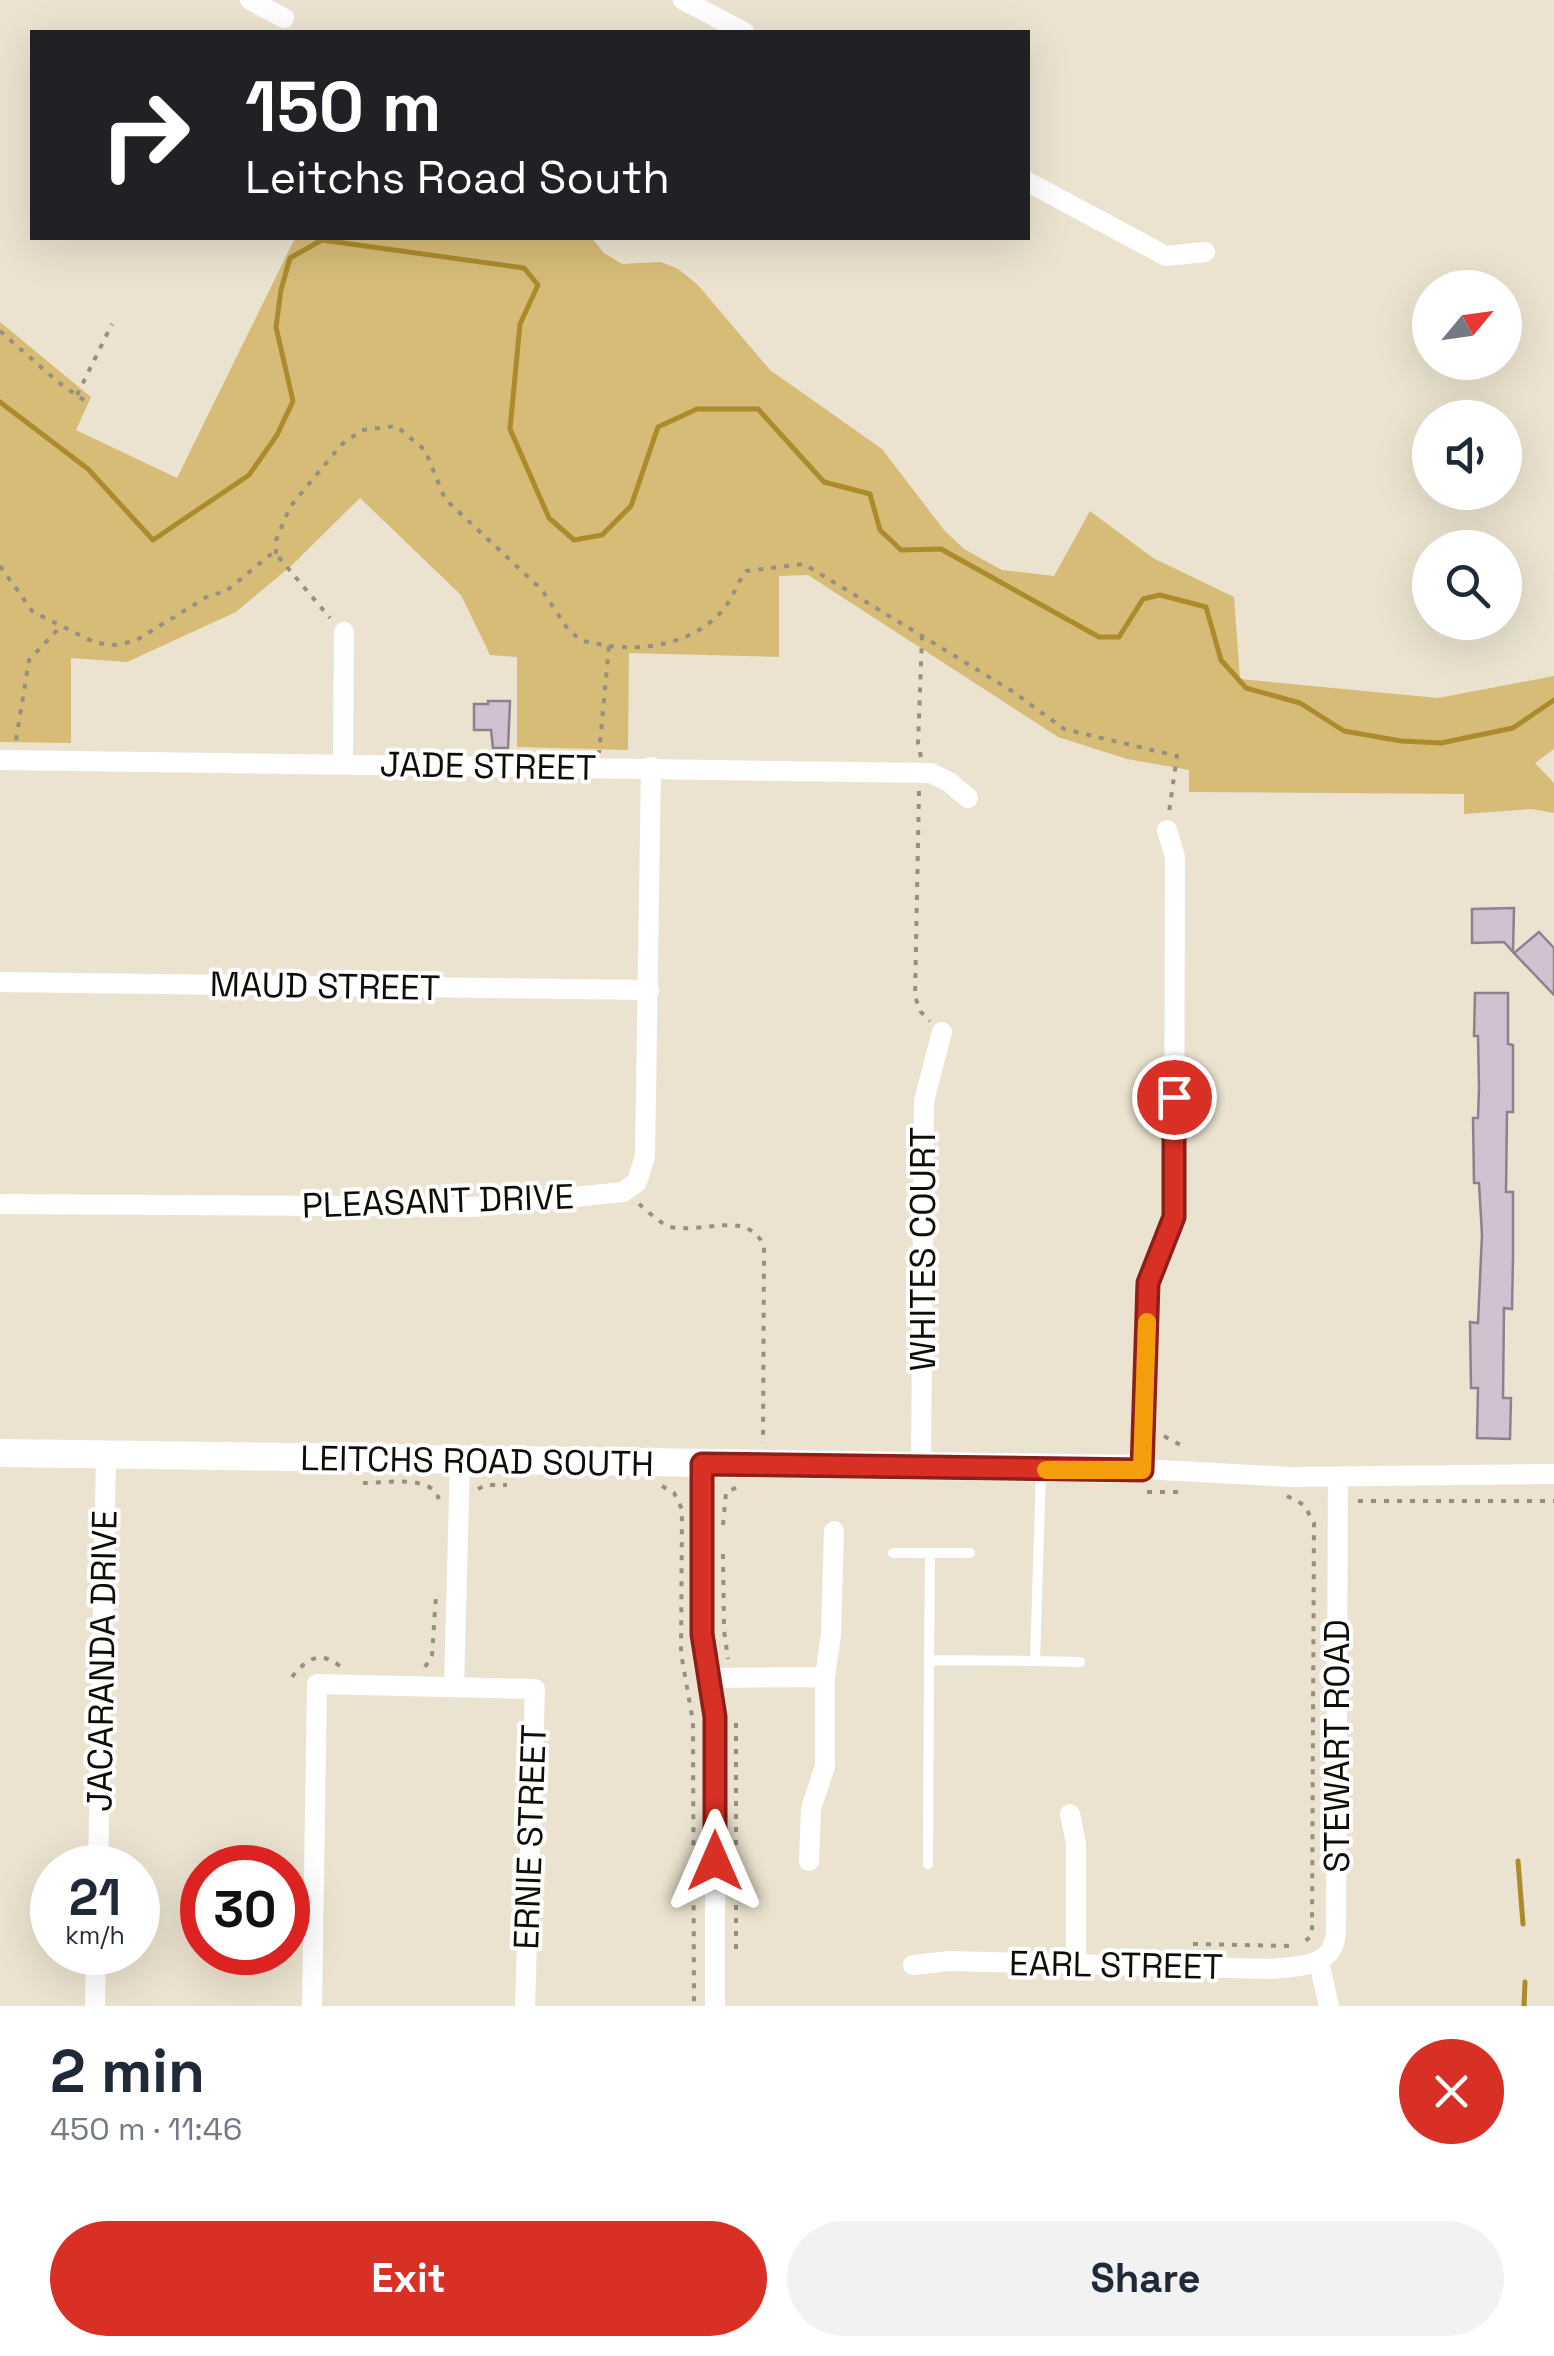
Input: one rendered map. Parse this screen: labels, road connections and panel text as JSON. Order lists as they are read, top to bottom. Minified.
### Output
{"streets":{"street":["JADE STREET","MAUD STREET","PLEASANT DRIVE","WHITES COURT","LEITCHS ROAD SOUTH","JACARANDA DRIVE","STEWART ROAD","ERNIE STREET","EARL STREET"]},"crossings":[["JADE STREET","PLEASANT DRIVE"],["MAUD STREET","PLEASANT DRIVE"],["WHITES COURT","LEITCHS ROAD SOUTH"],["LEITCHS ROAD SOUTH","JACARANDA DRIVE"],["LEITCHS ROAD SOUTH","STEWART ROAD"],["STEWART ROAD","EARL STREET"]],"north":"top right","page":{"turn":["150 m","Leitchs Road South"],"speed":"21 km/h","limit":"30","heading":["2 min","450 m · 11:46"],"buttons":["Exit","Share"]}}
